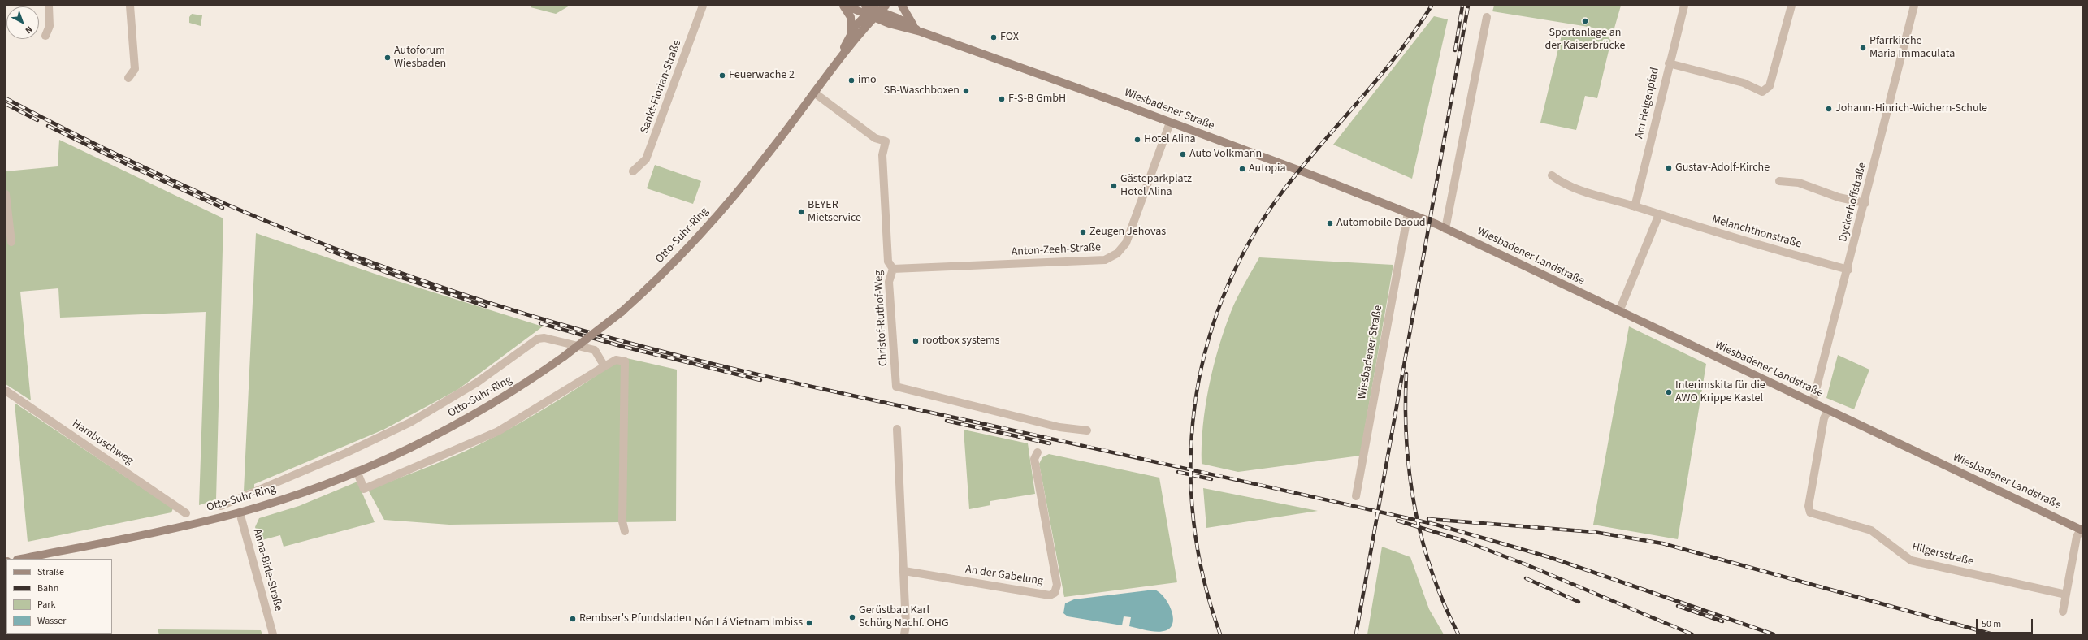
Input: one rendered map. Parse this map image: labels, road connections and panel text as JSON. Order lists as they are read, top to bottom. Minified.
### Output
{"streets":{"main road":["Wiesbadener Straße","Otto-Suhr-Ring","Wiesbadener Landstraße"],"street":["Sankt-Florian-Straße","Am Helgenpfad","Dyckerhoffstraße","Melanchthonstraße","Anton-Zeeh-Straße","Christof-Ruthof-Weg","Hambuschweg","Hilgersstraße","Anna-Birle-Straße","An der Gabelung"]},"crossings":[["Am Helgenpfad","Melanchthonstraße"],["Wiesbadener Straße","Otto-Suhr-Ring"],["Wiesbadener Straße","Anton-Zeeh-Straße"],["Wiesbadener Straße","Wiesbadener Landstraße"],["Dyckerhoffstraße","Melanchthonstraße"],["Dyckerhoffstraße","Wiesbadener Landstraße"],["Otto-Suhr-Ring","Christof-Ruthof-Weg"],["Otto-Suhr-Ring","Anna-Birle-Straße"],["Anton-Zeeh-Straße","Christof-Ruthof-Weg"],["Wiesbadener Landstraße","Hilgersstraße"]],"places":["Sportanlage an der Kaiserbrücke","FOX","Pfarrkirche Maria Immaculata","Autoforum Wiesbaden","Feuerwache 2","imo","SB-Waschboxen","F-S-B GmbH","Johann-Hinrich-Wichern-Schule","Hotel Alina","Auto Volkmann","Gustav-Adolf-Kirche","Autopia","Gästeparkplatz Hotel Alina","BEYER Mietservice","Automobile Daoud","Zeugen Jehovas","rootbox systems","Interimskita für die AWO Krippe Kastel","Gerüstbau Karl Schürg Nachf. OHG","Rembser's Pfundsladen","Nón Lá Vietnam Imbiss"],"legend":["Straße","Bahn","Park","Wasser"],"scale_bar":"50 m","north":"bottom right"}
